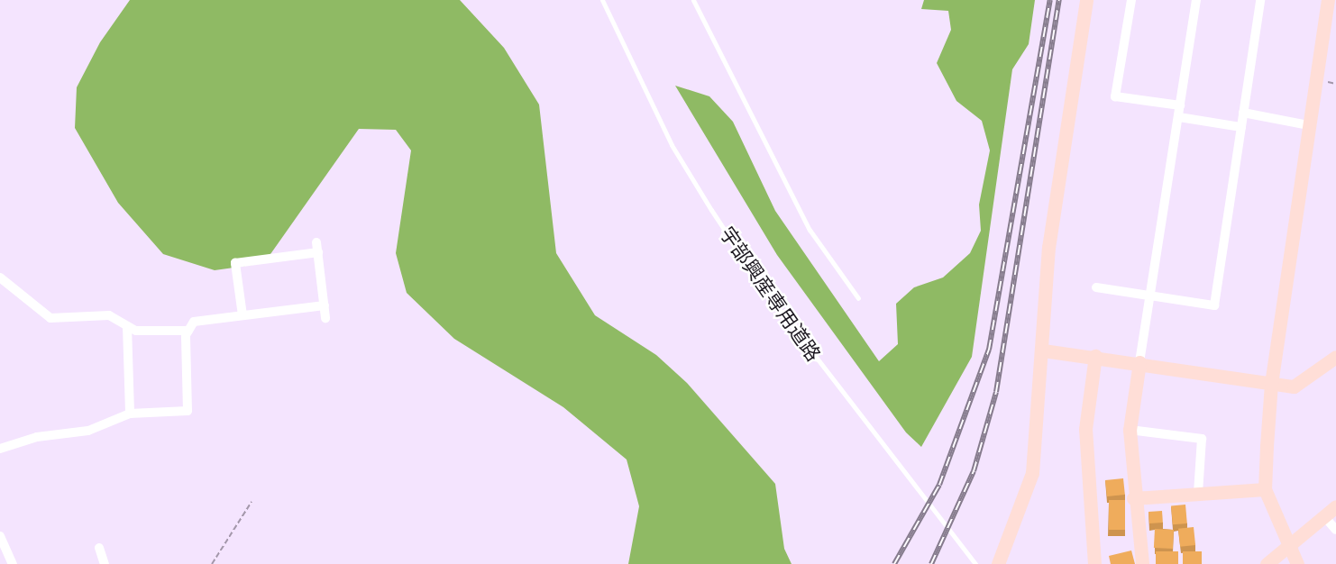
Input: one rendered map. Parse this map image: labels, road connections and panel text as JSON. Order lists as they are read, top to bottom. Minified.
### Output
{"streets":{"lane":["宇部興産専用道路"]}}
